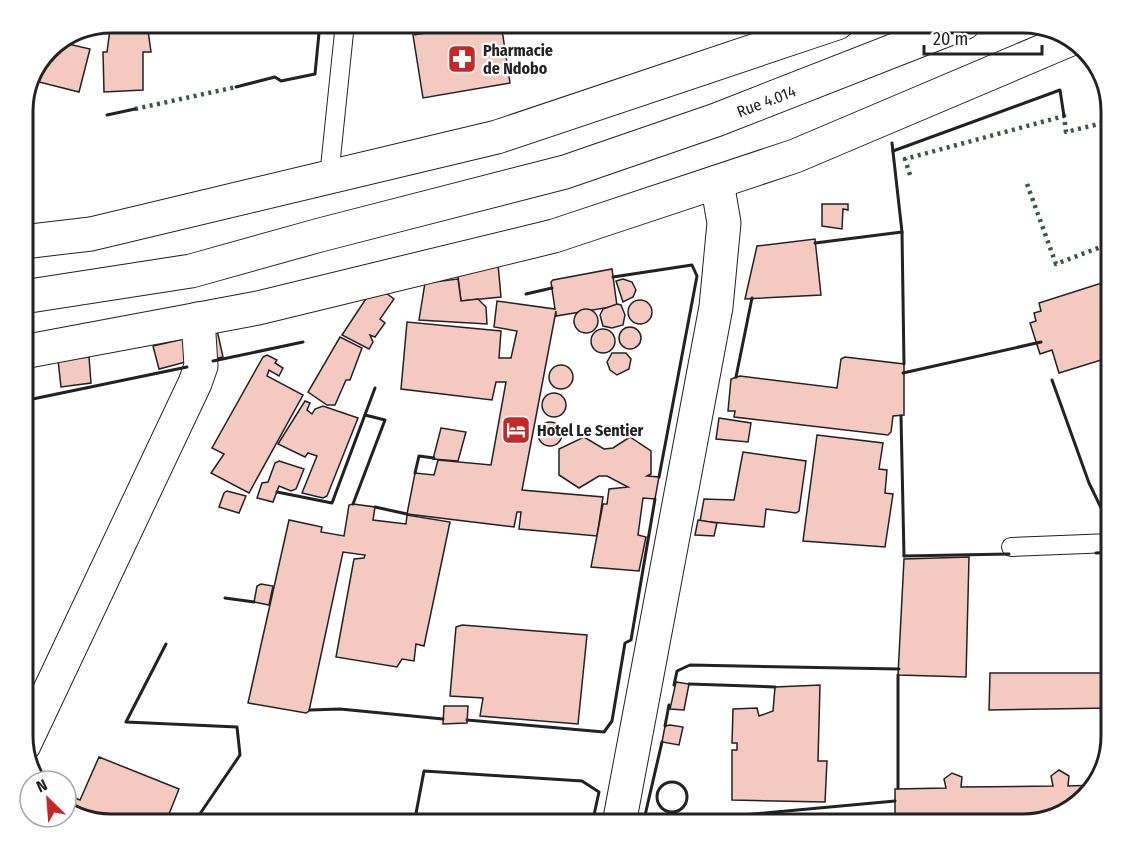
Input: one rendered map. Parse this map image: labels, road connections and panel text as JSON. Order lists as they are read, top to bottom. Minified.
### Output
{"streets":{"main road":["Rue 4.014"]},"places":{"pharmacy":["Pharmacie de Ndobo"],"hotel":["Hotel Le Sentier"]},"scale_bar":"20 m","north":"top left"}
